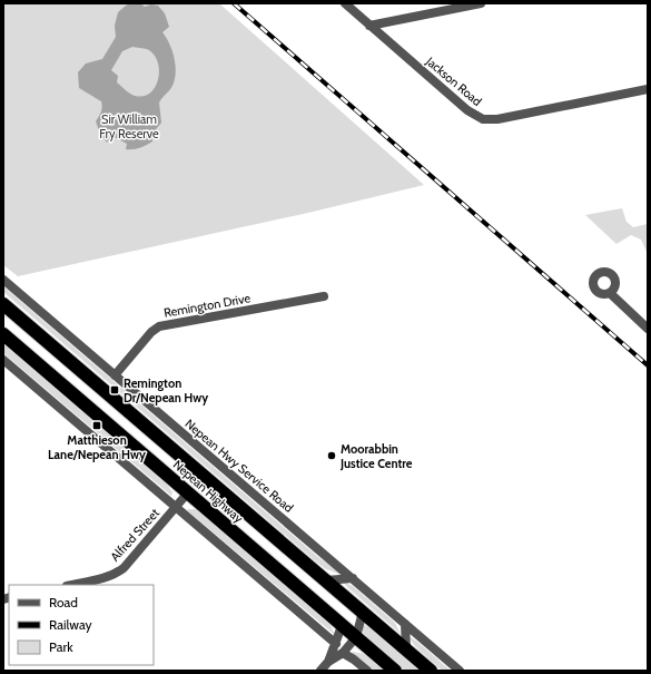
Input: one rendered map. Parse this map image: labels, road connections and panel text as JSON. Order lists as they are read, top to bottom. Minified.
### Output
{"streets":{"highway":["Nepean Highway"],"street":["Jackson Road","Remington Drive","Nepean Hwy Service Road","Alfred Street"]},"crossings":[["Remington Drive","Nepean Hwy Service Road"],["Nepean Highway","Alfred Street"]],"parks":["Sir William Fry Reserve"],"places":{"transit":["Remington Dr/Nepean Hwy","Matthieson Lane/Nepean Hwy"],"other":["Moorabbin Justice Centre"]},"legend":["Road","Railway","Park"]}
